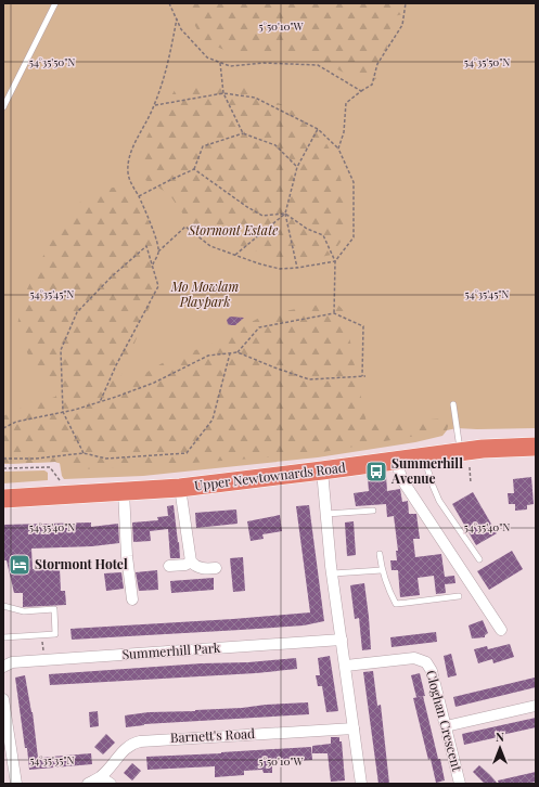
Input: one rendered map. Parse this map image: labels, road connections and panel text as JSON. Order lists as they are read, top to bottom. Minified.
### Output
{"streets":{"highway":["Upper Newtownards Road"],"street":["Summerhill Park","Cloghan Crescent","Barnett's Road"]},"parks":["Stormont Estate","Mo Mowlam Playpark"],"places":{"bus stop":["Summerhill Avenue"],"hotel":["Stormont Hotel"]},"north":"top","coordinates":["5°50'10\"W","54°35'50\"N","54°35'45\"N","54°35'40\"N","54°35'35\"N"]}
